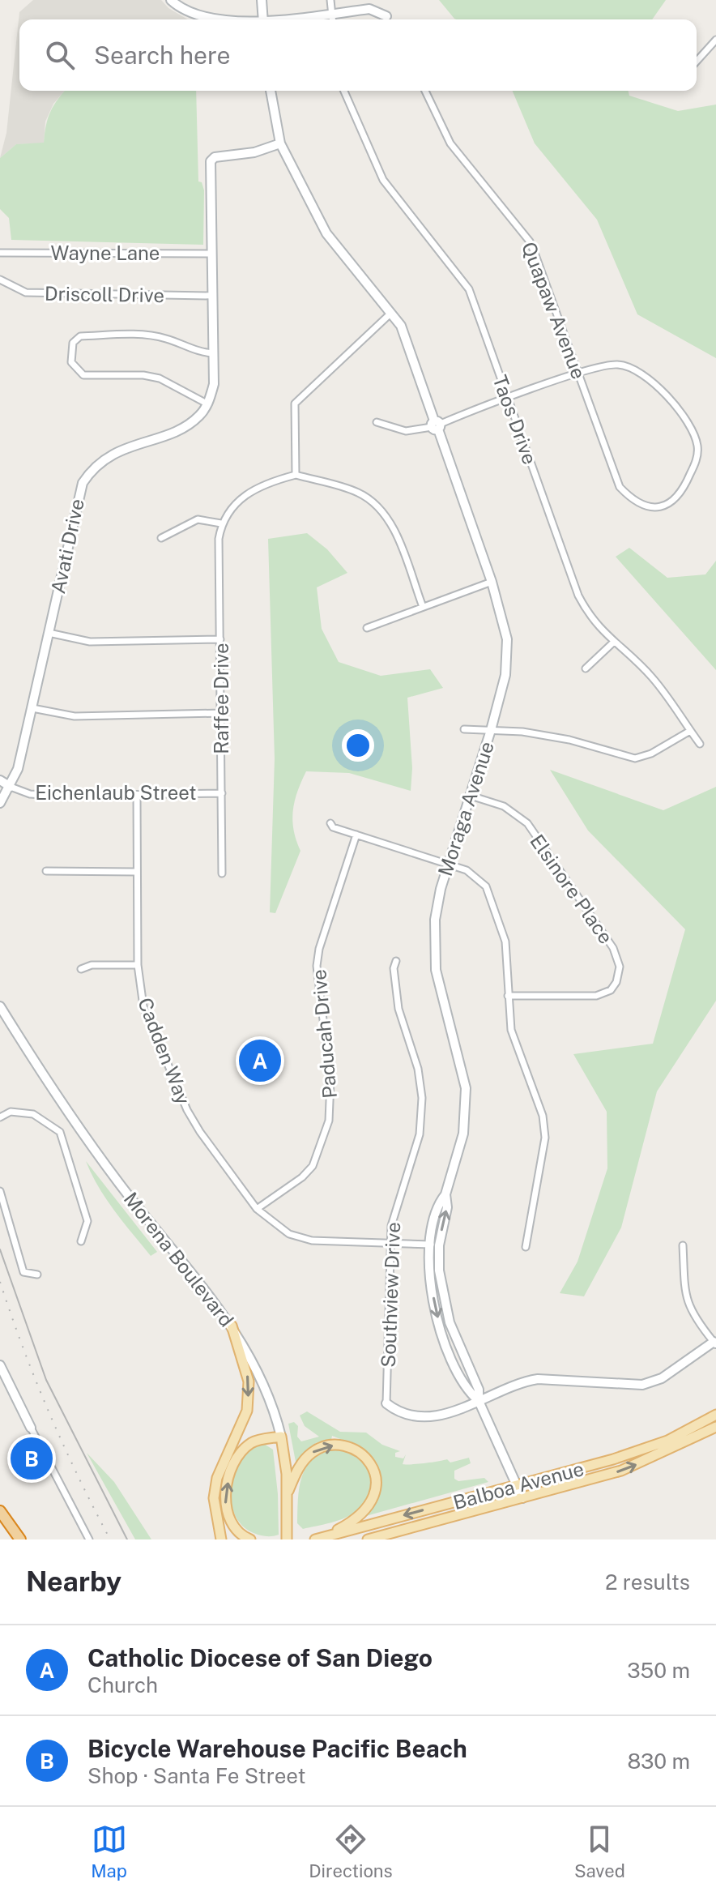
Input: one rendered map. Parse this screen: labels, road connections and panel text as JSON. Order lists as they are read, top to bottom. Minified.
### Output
{"streets":{"main road":["Avati Drive","Moraga Avenue","Morena Boulevard","Balboa Avenue"],"street":["Wayne Lane","Driscoll Drive","Quapaw Avenue","Taos Drive","Raffee Drive","Eichenlaub Street","Elsinore Place","Paducah Drive","Cadden Way","Southview Drive"]},"crossings":[["Avati Drive","Eichenlaub Street"],["Raffee Drive","Eichenlaub Street"],["Eichenlaub Street","Cadden Way"],["Moraga Avenue","Elsinore Place"],["Moraga Avenue","Cadden Way"],["Moraga Avenue","Balboa Avenue"],["Paducah Drive","Cadden Way"],["Cadden Way","Southview Drive"]],"page":{"search":"Search here","pins":["A","B"],"heading":["Nearby","2 results"],"list":[{"mark":"A","name":"Catholic Diocese of San Diego","note":"Church","value":"350 m"},{"mark":"B","name":"Bicycle Warehouse Pacific Beach","note":"Shop · Santa Fe Street","value":"830 m"}],"nav":["Map","Directions","Saved"]}}
